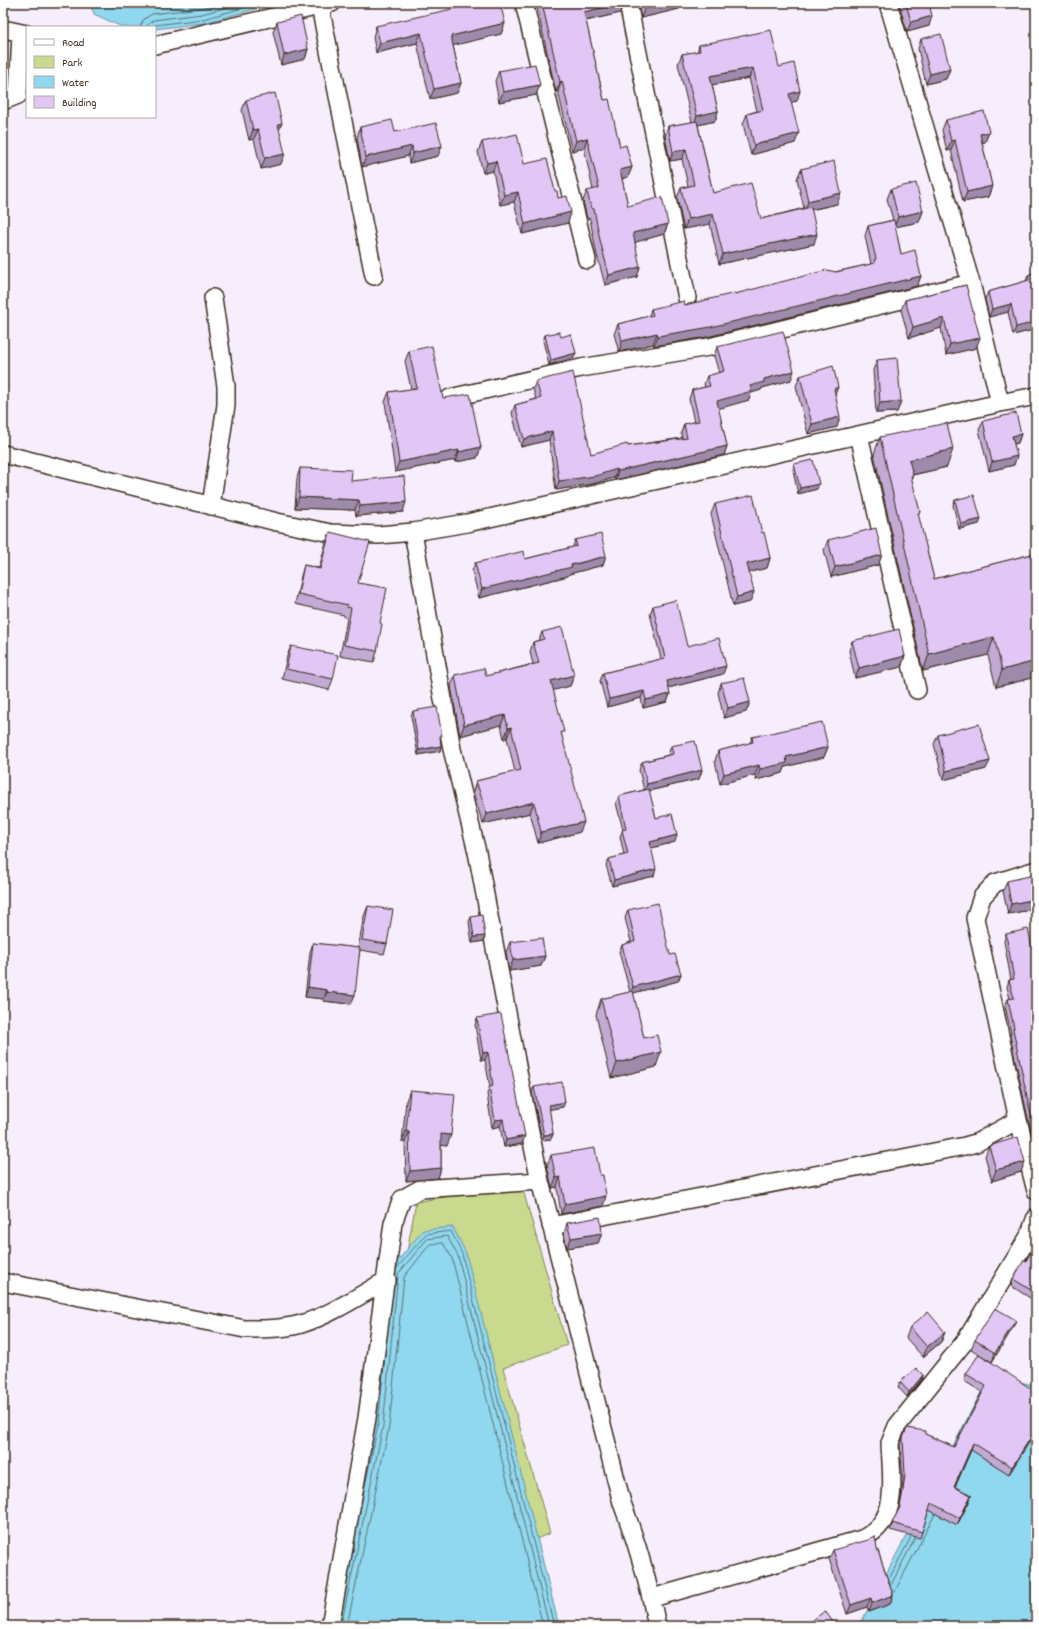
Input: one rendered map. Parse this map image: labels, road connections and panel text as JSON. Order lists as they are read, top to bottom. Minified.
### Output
{"legend":["Road","Park","Water","Building"]}
